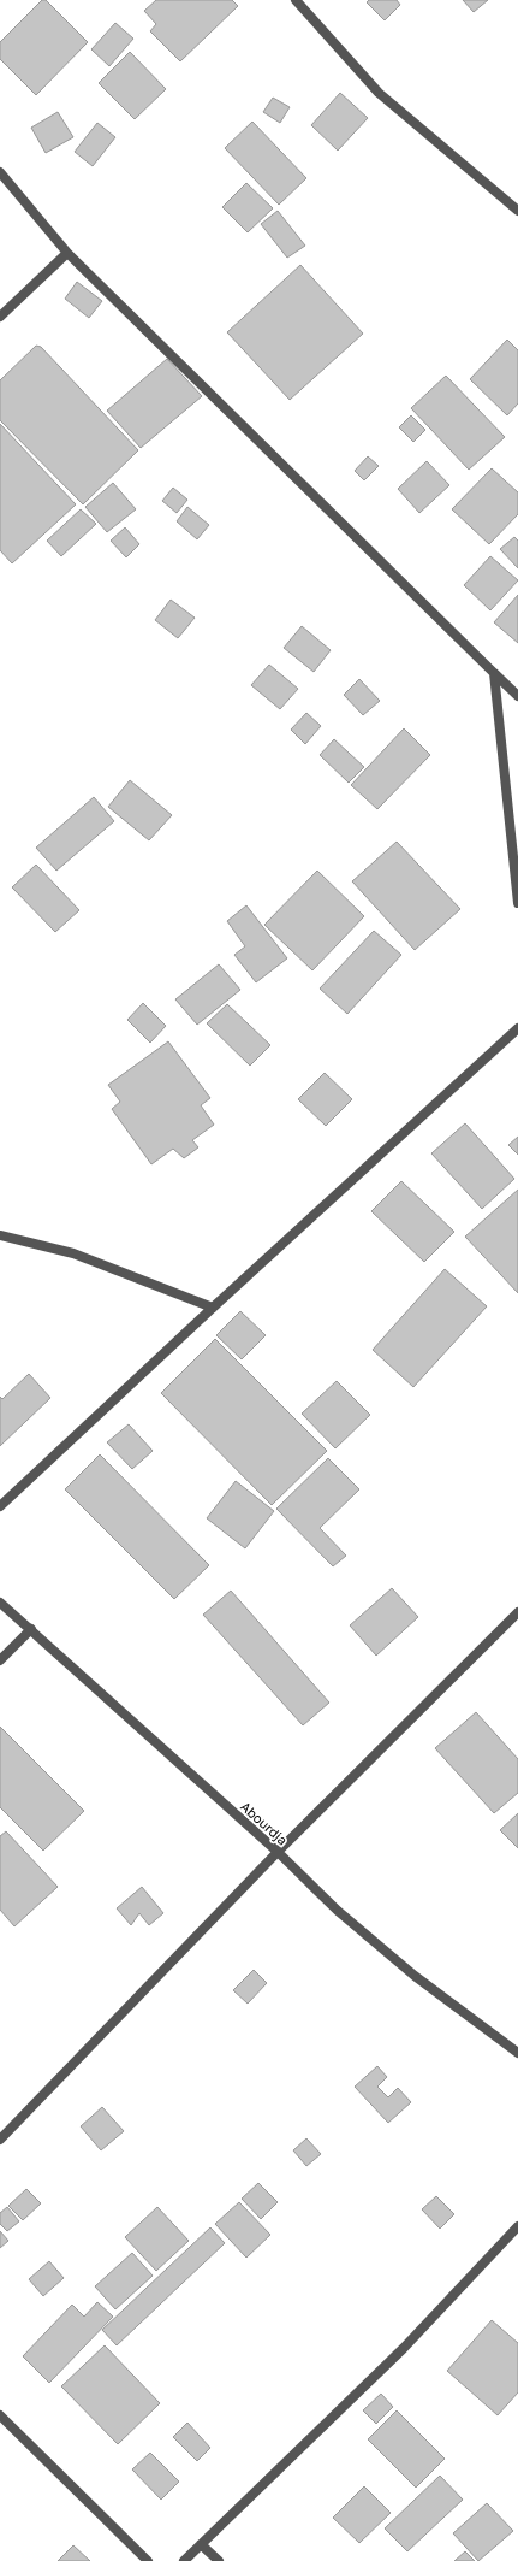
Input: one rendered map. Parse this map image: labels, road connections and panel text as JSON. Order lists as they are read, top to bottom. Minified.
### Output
{"streets":{"street":["Abourdja"]}}
